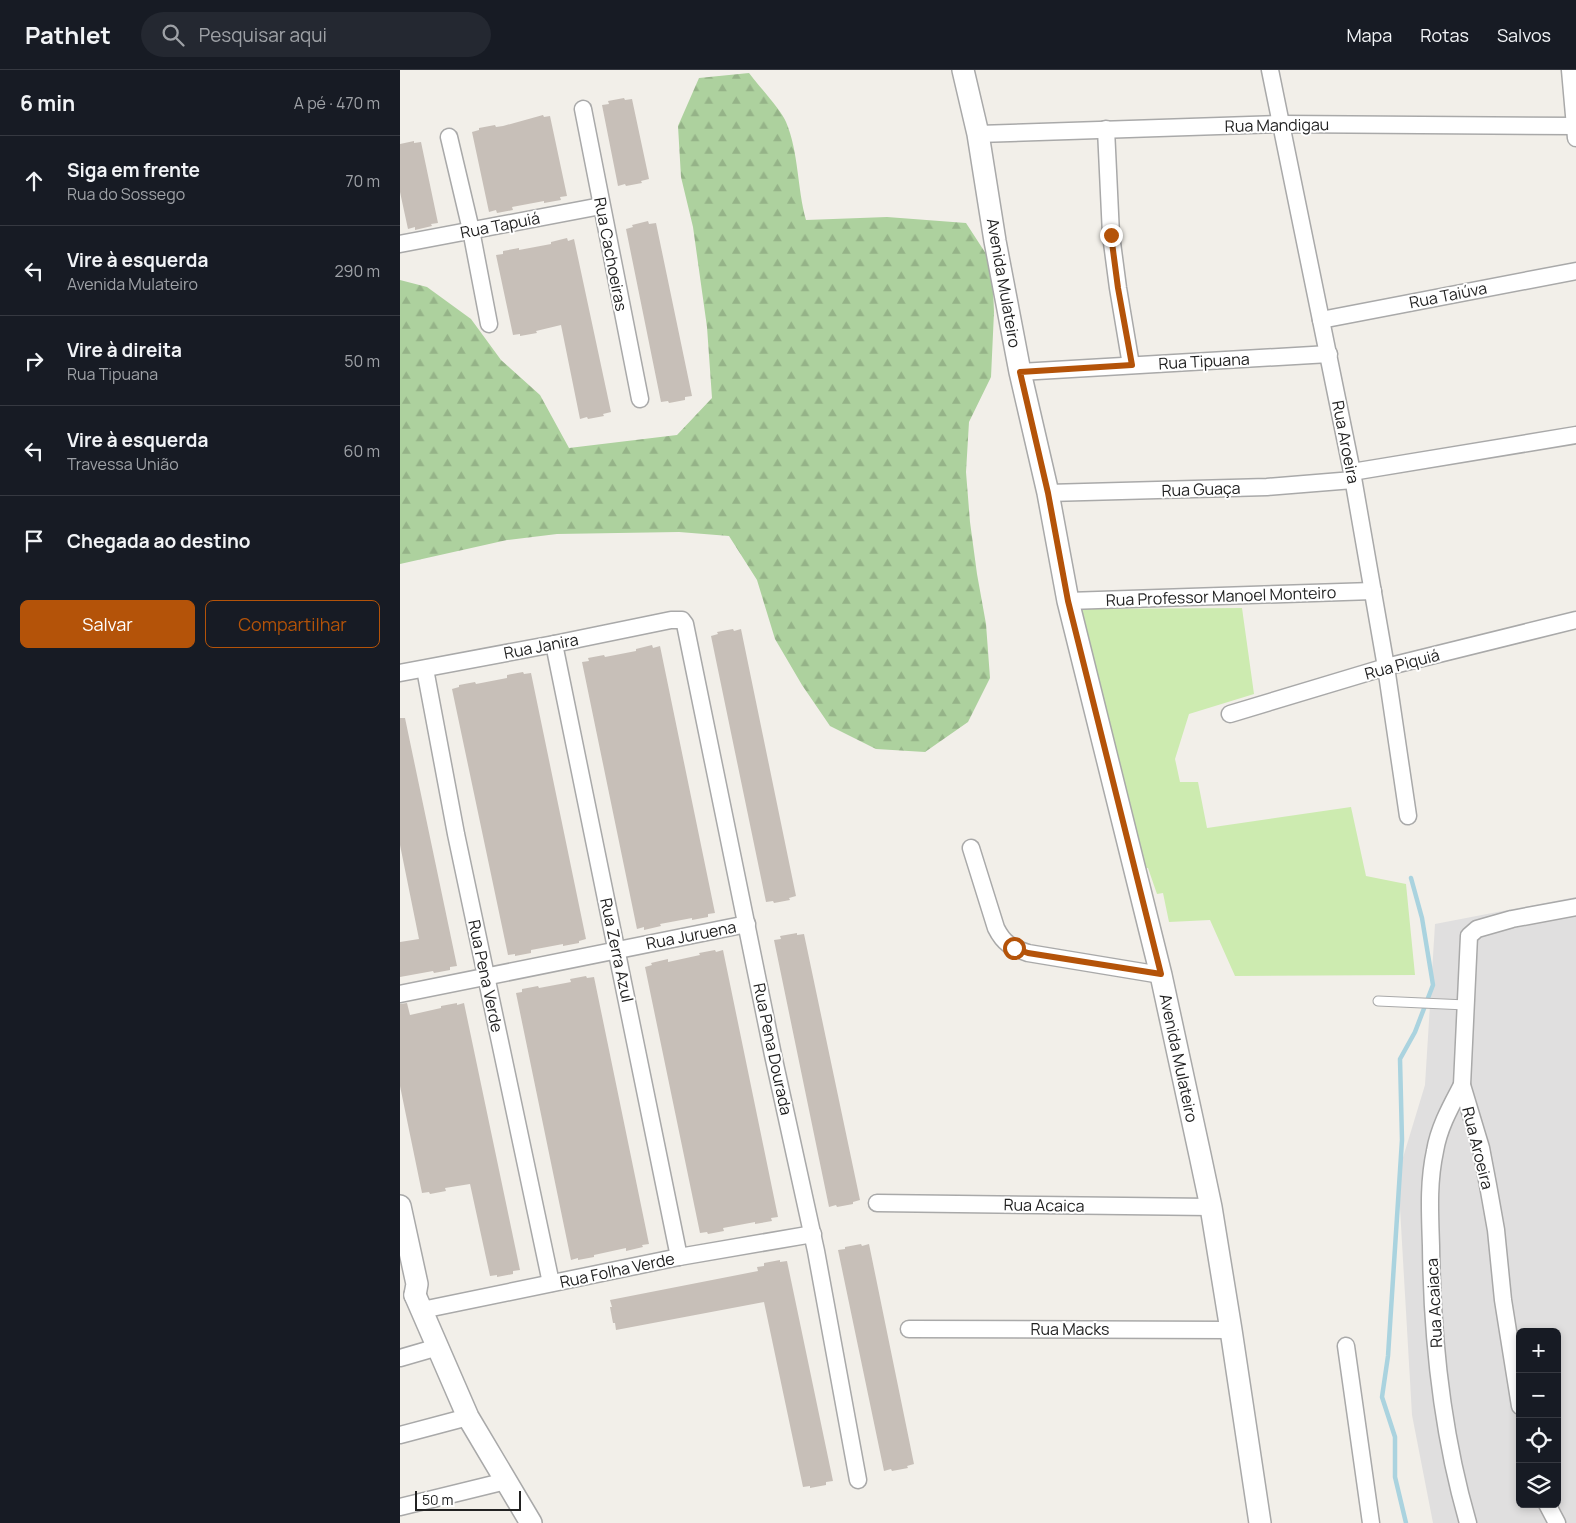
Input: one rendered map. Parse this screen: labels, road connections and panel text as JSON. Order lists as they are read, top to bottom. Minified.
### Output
{"streets":{"street":["Rua Mandigau","Rua Tapuiá","Rua Cachoeiras","Avenida Mulateiro","Rua Taiúva","Rua Tipuana","Rua Aroeira","Rua Guaça","Rua Professor Manoel Monteiro","Rua Janira","Rua Piquiá","Rua Juruena","Rua Zerra Azul","Rua Pena Verde","Rua Pena Dourada","Rua Acaica","Rua Folha Verde","Rua Acaiaca","Rua Macks"]},"crossings":[["Rua Mandigau","Avenida Mulateiro"],["Rua Mandigau","Rua Aroeira"],["Rua Tapuiá","Rua Cachoeiras"],["Avenida Mulateiro","Rua Tipuana"],["Avenida Mulateiro","Rua Guaça"],["Avenida Mulateiro","Rua Professor Manoel Monteiro"],["Avenida Mulateiro","Rua Acaica"],["Avenida Mulateiro","Rua Macks"],["Rua Taiúva","Rua Aroeira"],["Rua Tipuana","Rua Aroeira"],["Rua Aroeira","Rua Guaça"],["Rua Aroeira","Rua Professor Manoel Monteiro"],["Rua Aroeira","Rua Piquiá"],["Rua Aroeira","Rua Acaiaca"],["Rua Janira","Rua Zerra Azul"],["Rua Janira","Rua Pena Verde"],["Rua Janira","Rua Pena Dourada"],["Rua Juruena","Rua Zerra Azul"],["Rua Juruena","Rua Pena Verde"],["Rua Juruena","Rua Pena Dourada"],["Rua Zerra Azul","Rua Folha Verde"],["Rua Pena Verde","Rua Folha Verde"],["Rua Pena Dourada","Rua Folha Verde"]],"scale_bar":"50 m","page":{"header":"Pathlet","search":"Pesquisar aqui","nav":["Mapa","Rotas","Salvos"],"heading":["6 min","A pé · 470 m"],"list":[["Siga em frente","Rua do Sossego","70 m"],["Vire à esquerda","Avenida Mulateiro","290 m"],["Vire à direita","Rua Tipuana","50 m"],["Vire à esquerda","Travessa União","60 m"],"Chegada ao destino"],"buttons":["Salvar","Compartilhar"],"map_buttons":["+","−"],"scale":"50 m"}}
